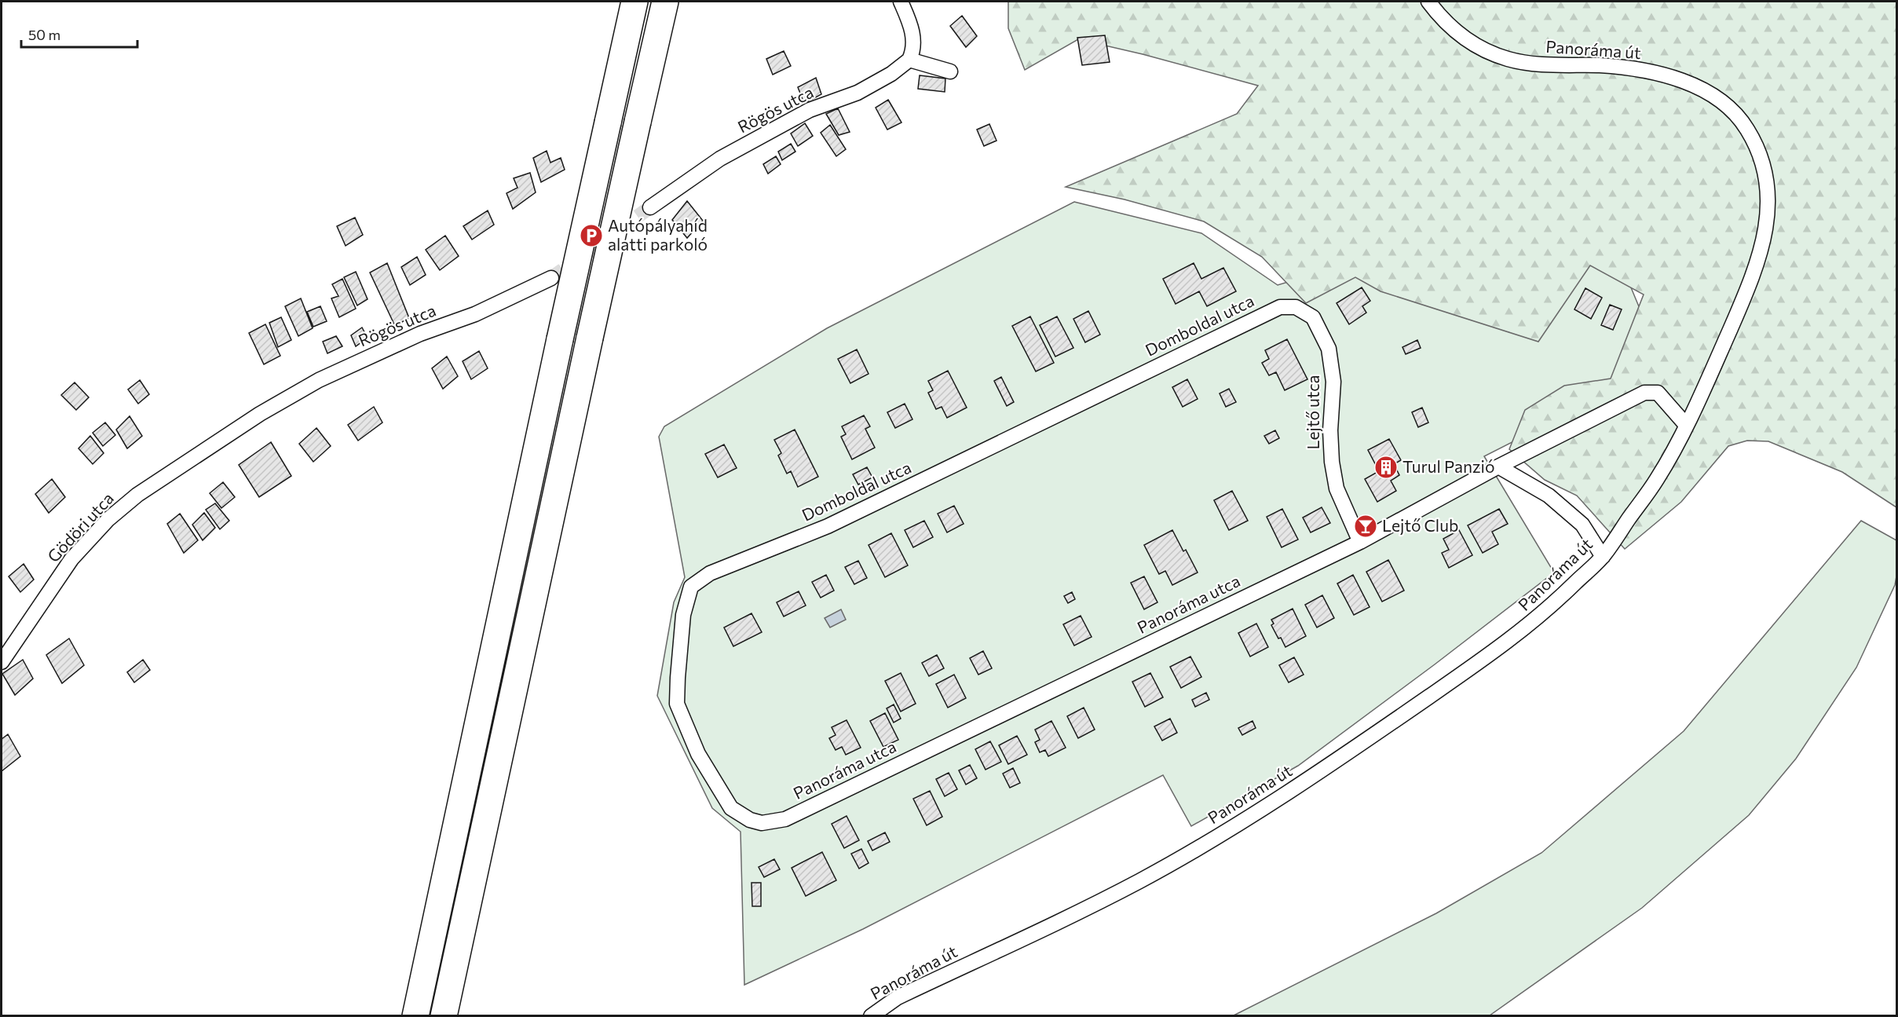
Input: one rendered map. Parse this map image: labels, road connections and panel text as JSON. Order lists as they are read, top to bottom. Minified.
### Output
{"streets":{"street":["Panoráma út","Rögös utca","Domboldal utca","Lejtő utca","Gödöri utca","Panoráma utca"]},"crossings":[["Panoráma út","Panoráma utca"],["Rögös utca","Gödöri utca"],["Domboldal utca","Lejtő utca"],["Domboldal utca","Panoráma utca"],["Lejtő utca","Panoráma utca"]],"places":{"parking":["Autópályahíd alatti parkoló"],"building":["Turul Panzió"],"bar":["Lejtő Club"]},"scale_bar":"50 m"}
